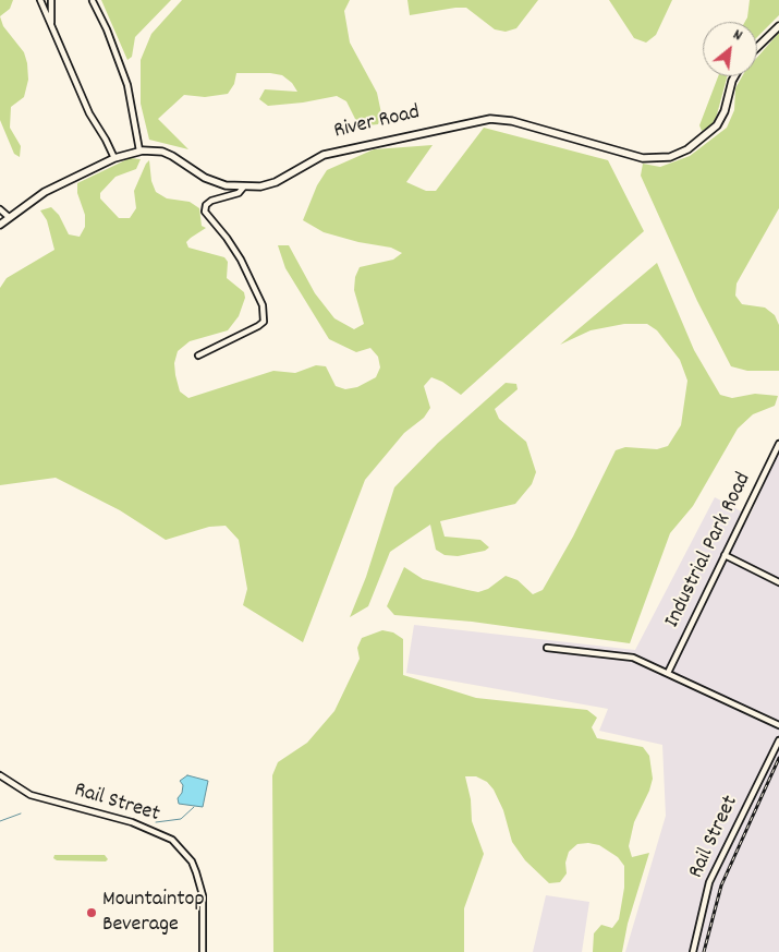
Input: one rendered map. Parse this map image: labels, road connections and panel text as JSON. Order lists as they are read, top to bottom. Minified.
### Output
{"streets":{"street":["River Road","Industrial Park Road","Rail Street"]},"places":["Mountaintop Beverage"],"north":"top right"}
